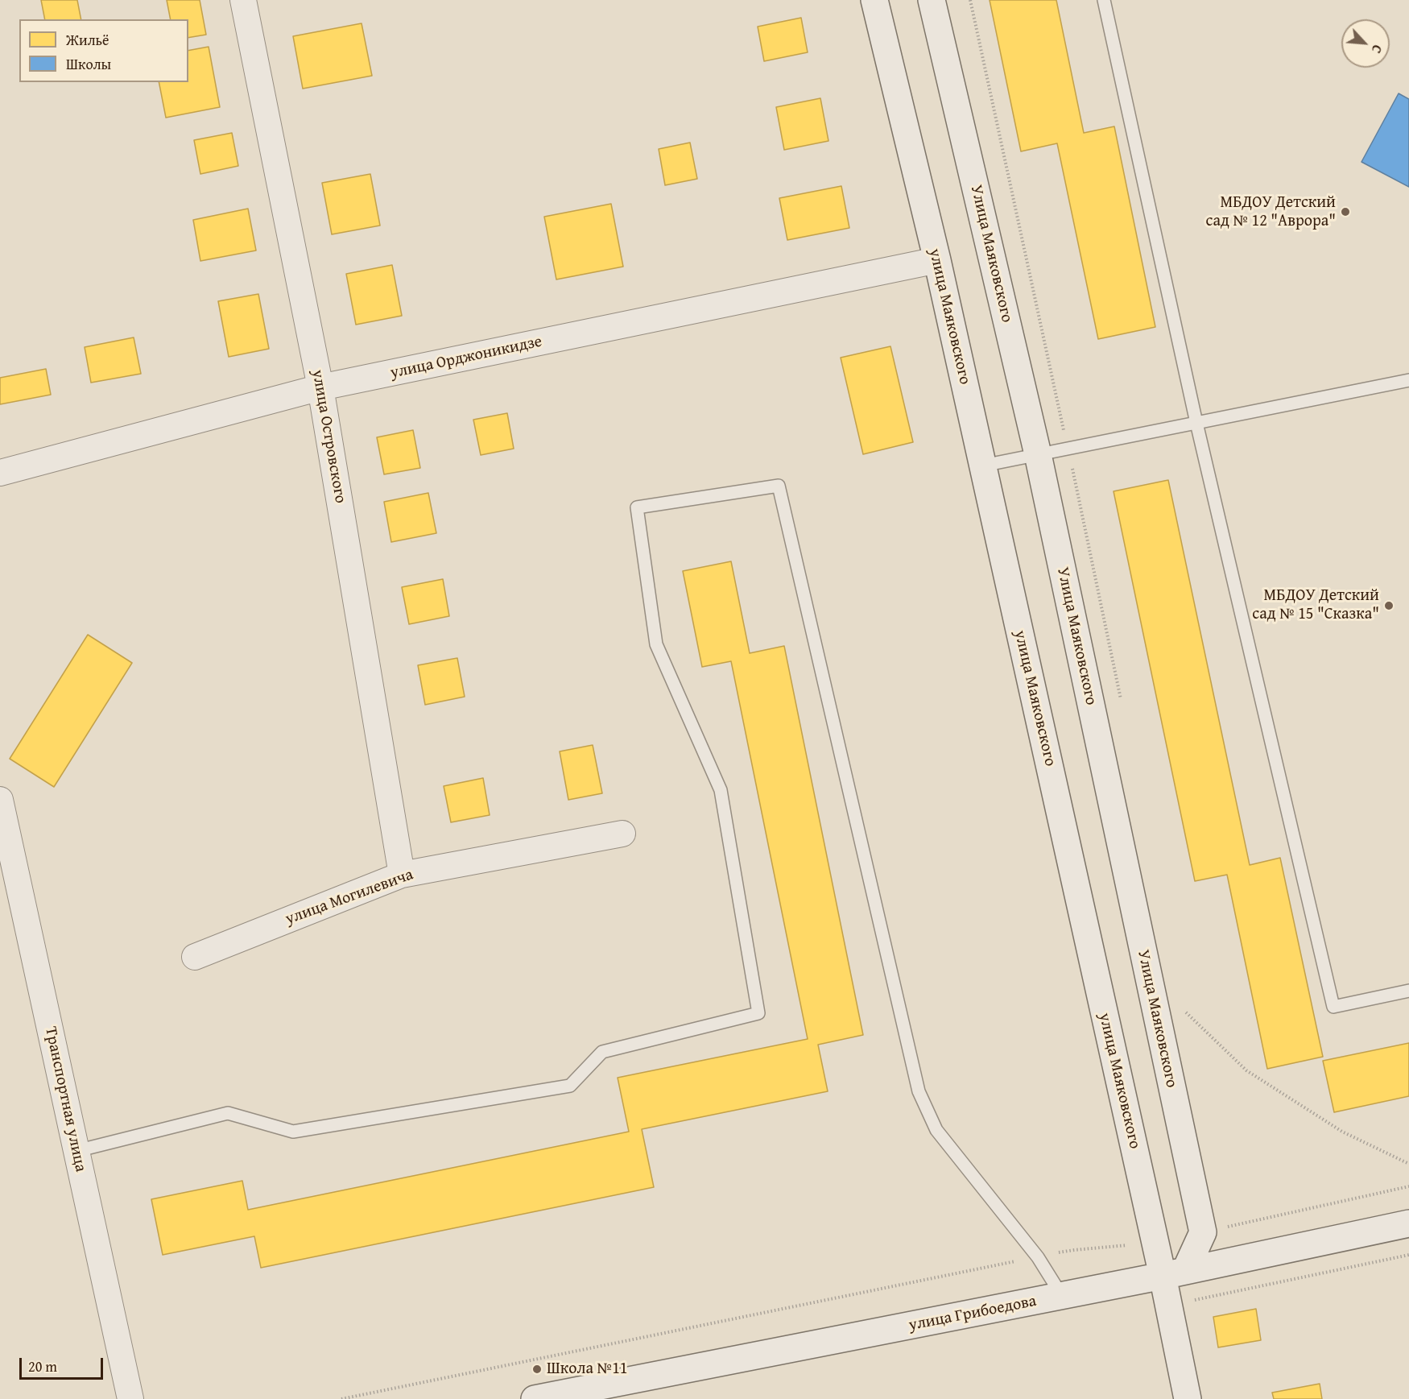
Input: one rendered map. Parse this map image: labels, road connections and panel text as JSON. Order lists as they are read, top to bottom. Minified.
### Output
{"streets":{"street":["Улица Маяковского","улица Маяковского","улица Орджоникидзе","улица Островского","улица Могилевича","Транспортная улица","улица Грибоедова"]},"crossings":[["улица Маяковского","улица Орджоникидзе"],["улица Маяковского","улица Грибоедова"],["улица Орджоникидзе","улица Островского"],["улица Островского","улица Могилевича"]],"places":["МБДОУ Детский сад № 12 \"Аврора\"","МБДОУ Детский сад № 15 \"Сказка\"","Школа №11"],"legend":["Жильё","Школы"],"scale_bar":"20 m","north":"bottom right"}
